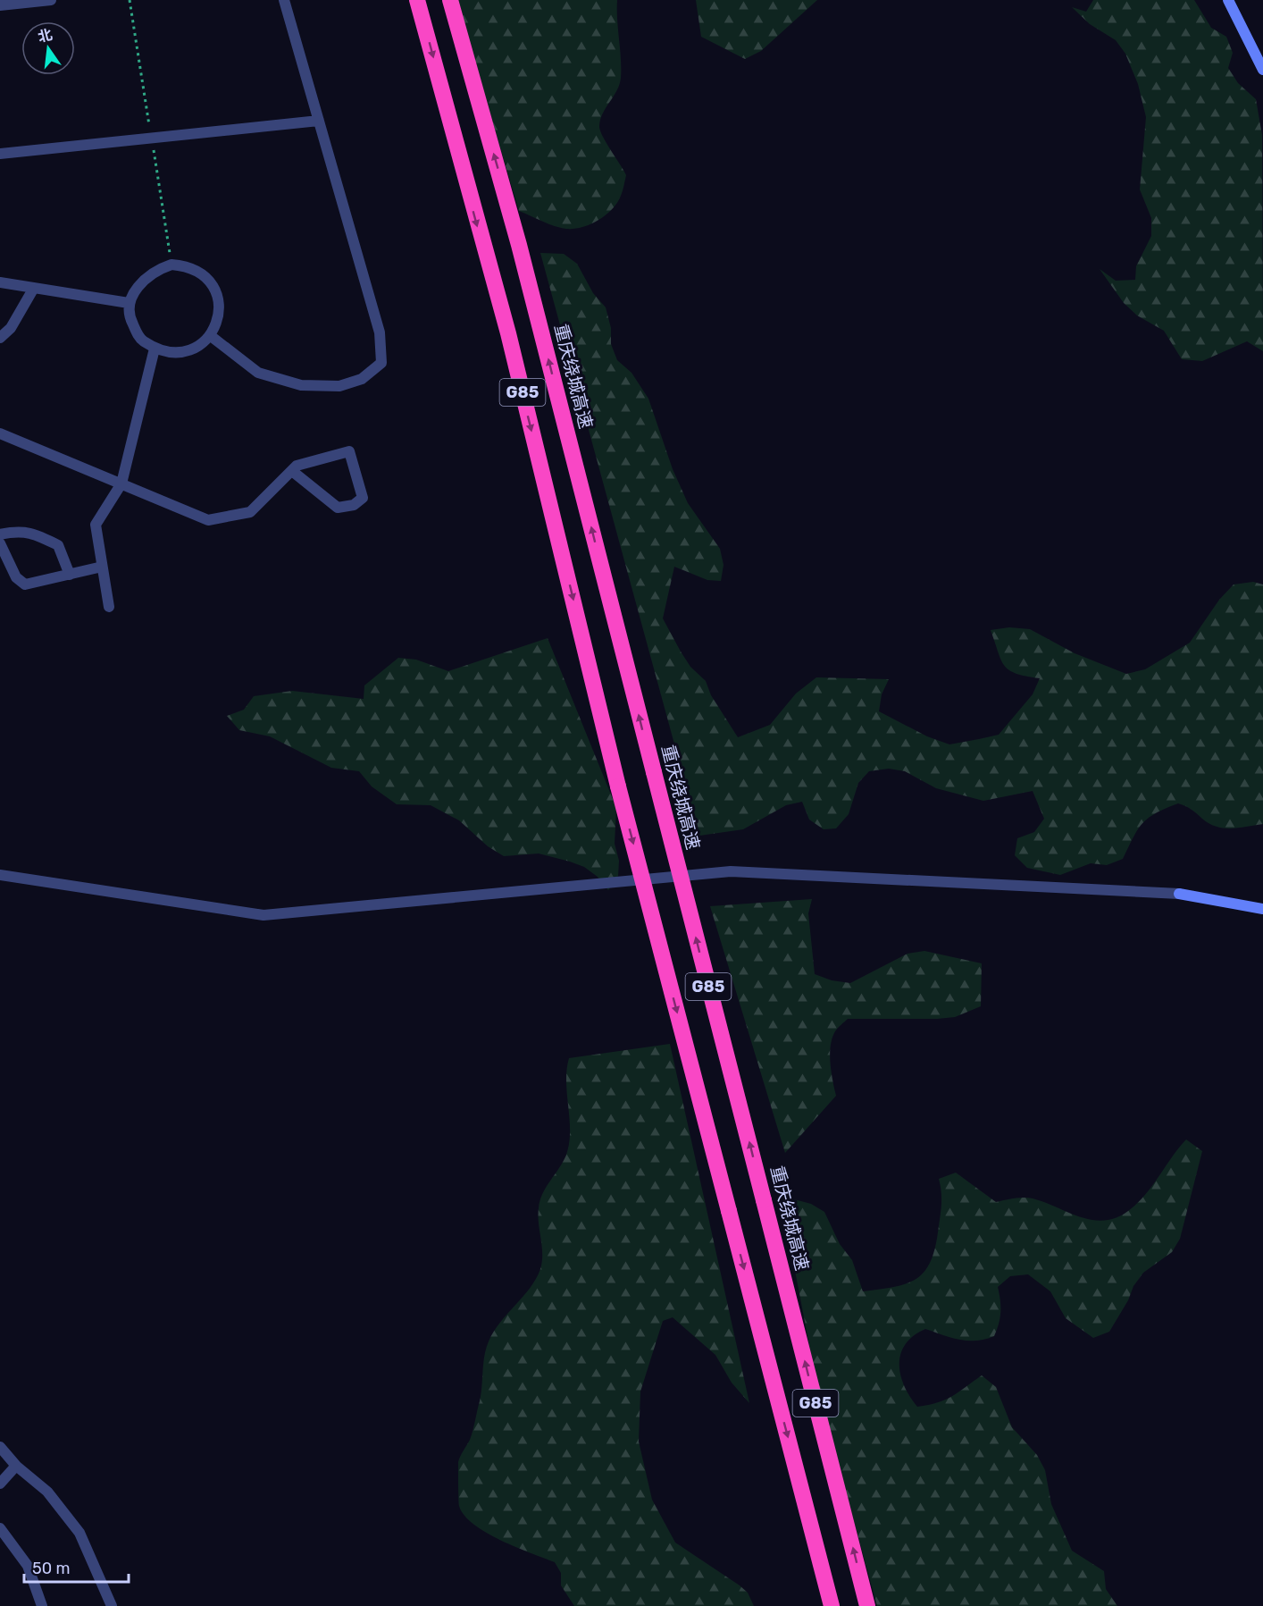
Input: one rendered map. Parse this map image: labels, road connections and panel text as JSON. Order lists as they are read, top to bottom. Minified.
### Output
{"streets":{"highway":["重庆绕城高速","G85"]},"scale_bar":"50 m","north":"top"}
